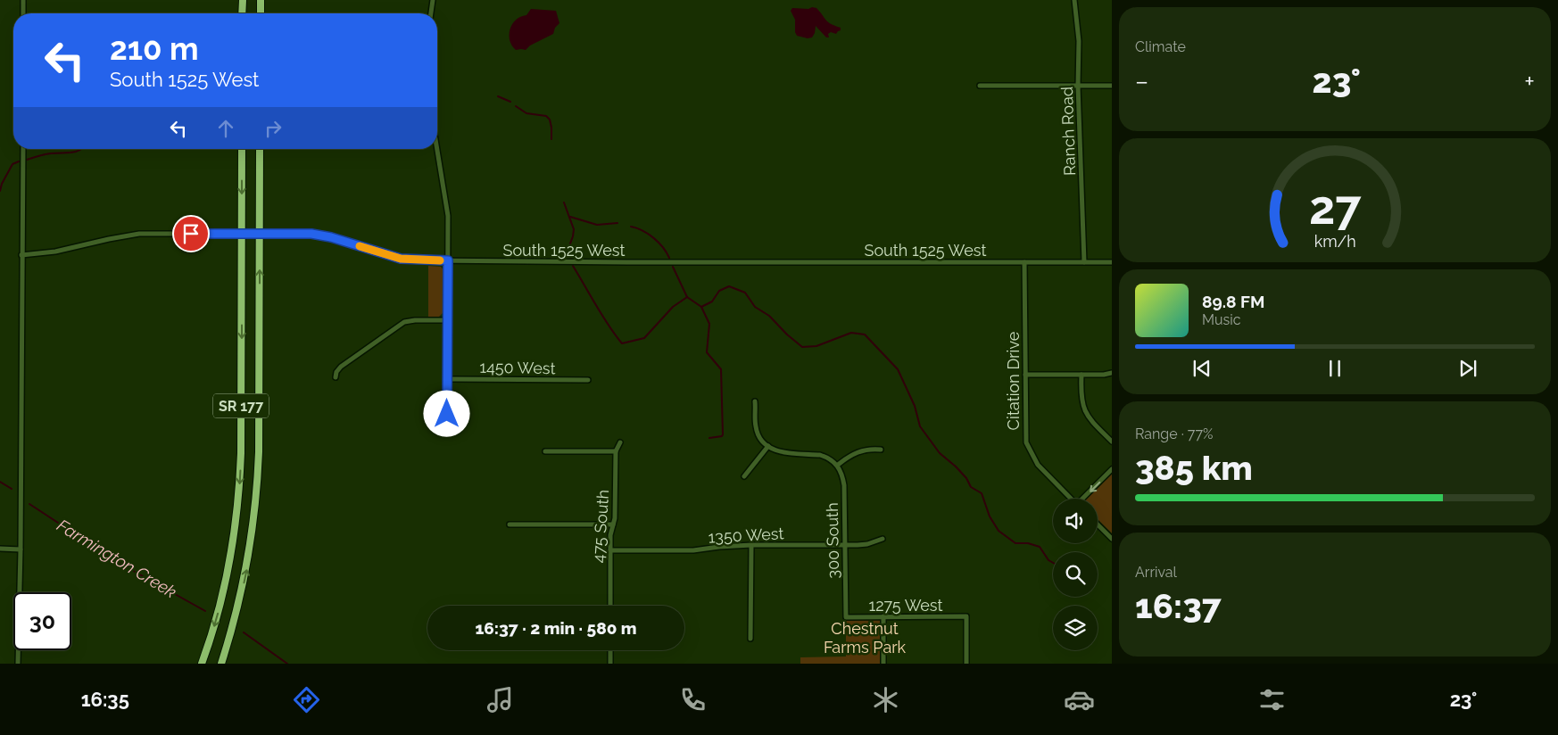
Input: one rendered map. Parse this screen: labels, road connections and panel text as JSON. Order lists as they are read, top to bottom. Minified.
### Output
{"streets":{"highway":["SR 177"],"street":["Ranch Road","South 1525 West","1450 West","Citation Drive","475 South","1350 West","300 South","1275 West"]},"crossings":[["Ranch Road","South 1525 West"],["South 1525 West","Citation Drive"],["475 South","1350 West"],["1350 West","300 South"],["300 South","1275 West"]],"water":["Farmington Creek"],"parks":["Chestnut Farms Park"],"page":{"tile":["Climate",["Range · 77%","385 km"],["Arrival","16:37"]],"turn":["210 m","South 1525 West"],"heat":["−","23°","+"],"song":["89.8 FM","Music"],"limit":"30","trip":"16:37 · 2 min · 580 m","tabs":["16:35","23°"],"gauge":["27","km/h"]}}
